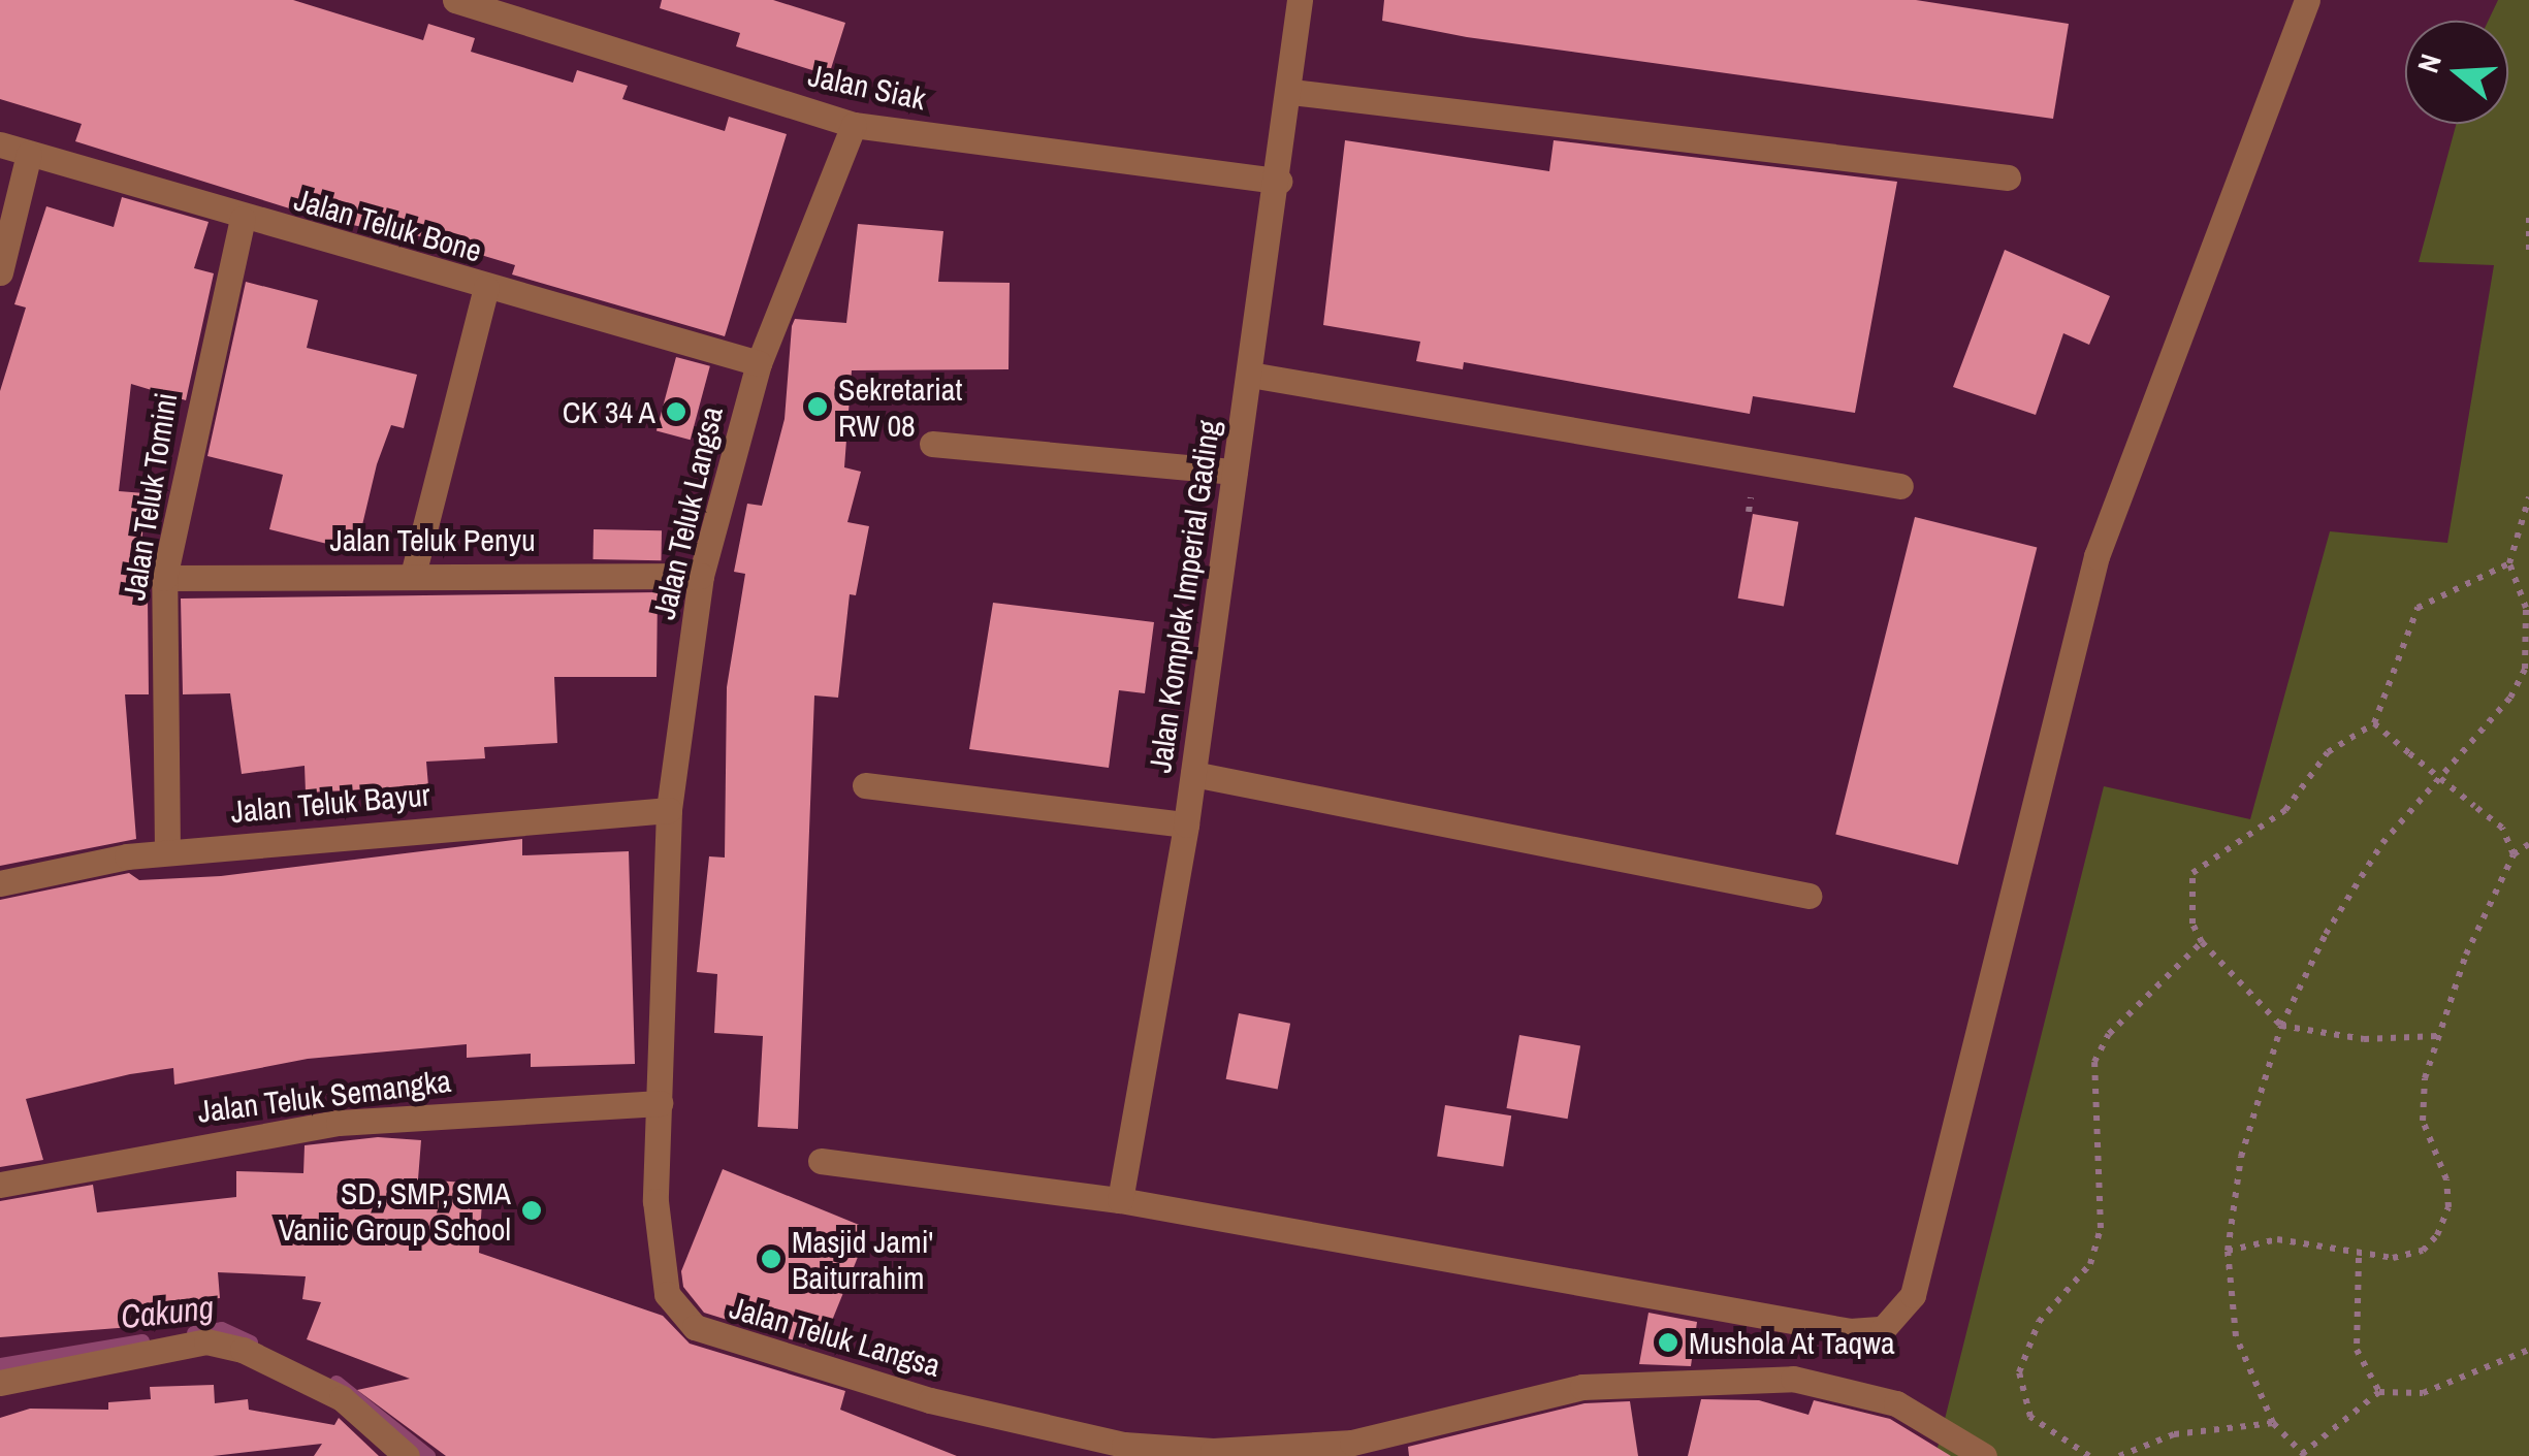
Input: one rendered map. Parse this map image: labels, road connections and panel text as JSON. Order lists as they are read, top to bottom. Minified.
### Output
{"streets":{"street":["Jalan Siak","Jalan Teluk Bone","Jalan Teluk Tomini","Jalan Teluk Langsa","Jalan Teluk Penyu","Jalan Komplek Imperial Gading","Jalan Teluk Bayur","Jalan Teluk Semangka"]},"crossings":[["Jalan Siak","Jalan Teluk Langsa"],["Jalan Siak","Jalan Komplek Imperial Gading"],["Jalan Teluk Bone","Jalan Teluk Tomini"],["Jalan Teluk Bone","Jalan Teluk Langsa"],["Jalan Teluk Tomini","Jalan Teluk Penyu"],["Jalan Teluk Tomini","Jalan Teluk Bayur"],["Jalan Teluk Langsa","Jalan Teluk Penyu"],["Jalan Teluk Langsa","Jalan Teluk Bayur"],["Jalan Teluk Langsa","Jalan Teluk Semangka"]],"water":["Cakung"],"places":["Sekretariat RW 08","CK 34 A","SD, SMP, SMA Vaniic Group School","Masjid Jami' Baiturrahim","Mushola At Taqwa"],"north":"left"}
